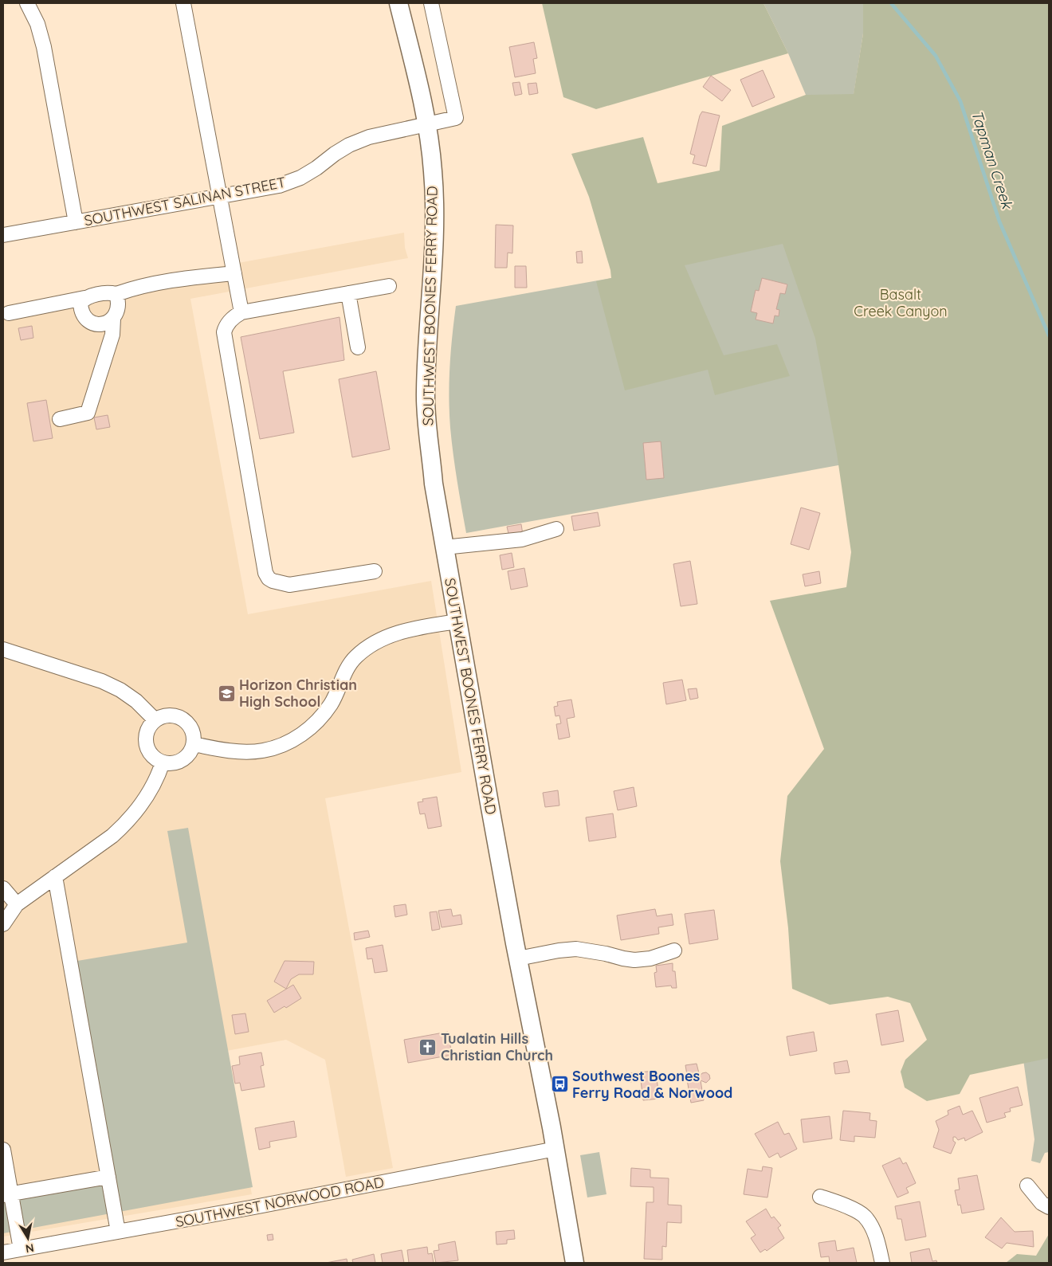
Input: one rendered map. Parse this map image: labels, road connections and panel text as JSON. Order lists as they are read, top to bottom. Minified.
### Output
{"streets":{"main road":["SOUTHWEST BOONES FERRY ROAD"],"street":["SOUTHWEST SALINAN STREET","SOUTHWEST NORWOOD ROAD"]},"crossings":[["SOUTHWEST SALINAN STREET","SOUTHWEST BOONES FERRY ROAD"],["SOUTHWEST BOONES FERRY ROAD","SOUTHWEST NORWOOD ROAD"]],"water":["Tapman Creek"],"parks":["Basalt Creek Canyon"],"places":{"school or university":["Horizon Christian High School"],"church":["Tualatin Hills Christian Church"],"bus stop":["Southwest Boones Ferry Road & Norwood"]},"north":"bottom"}
